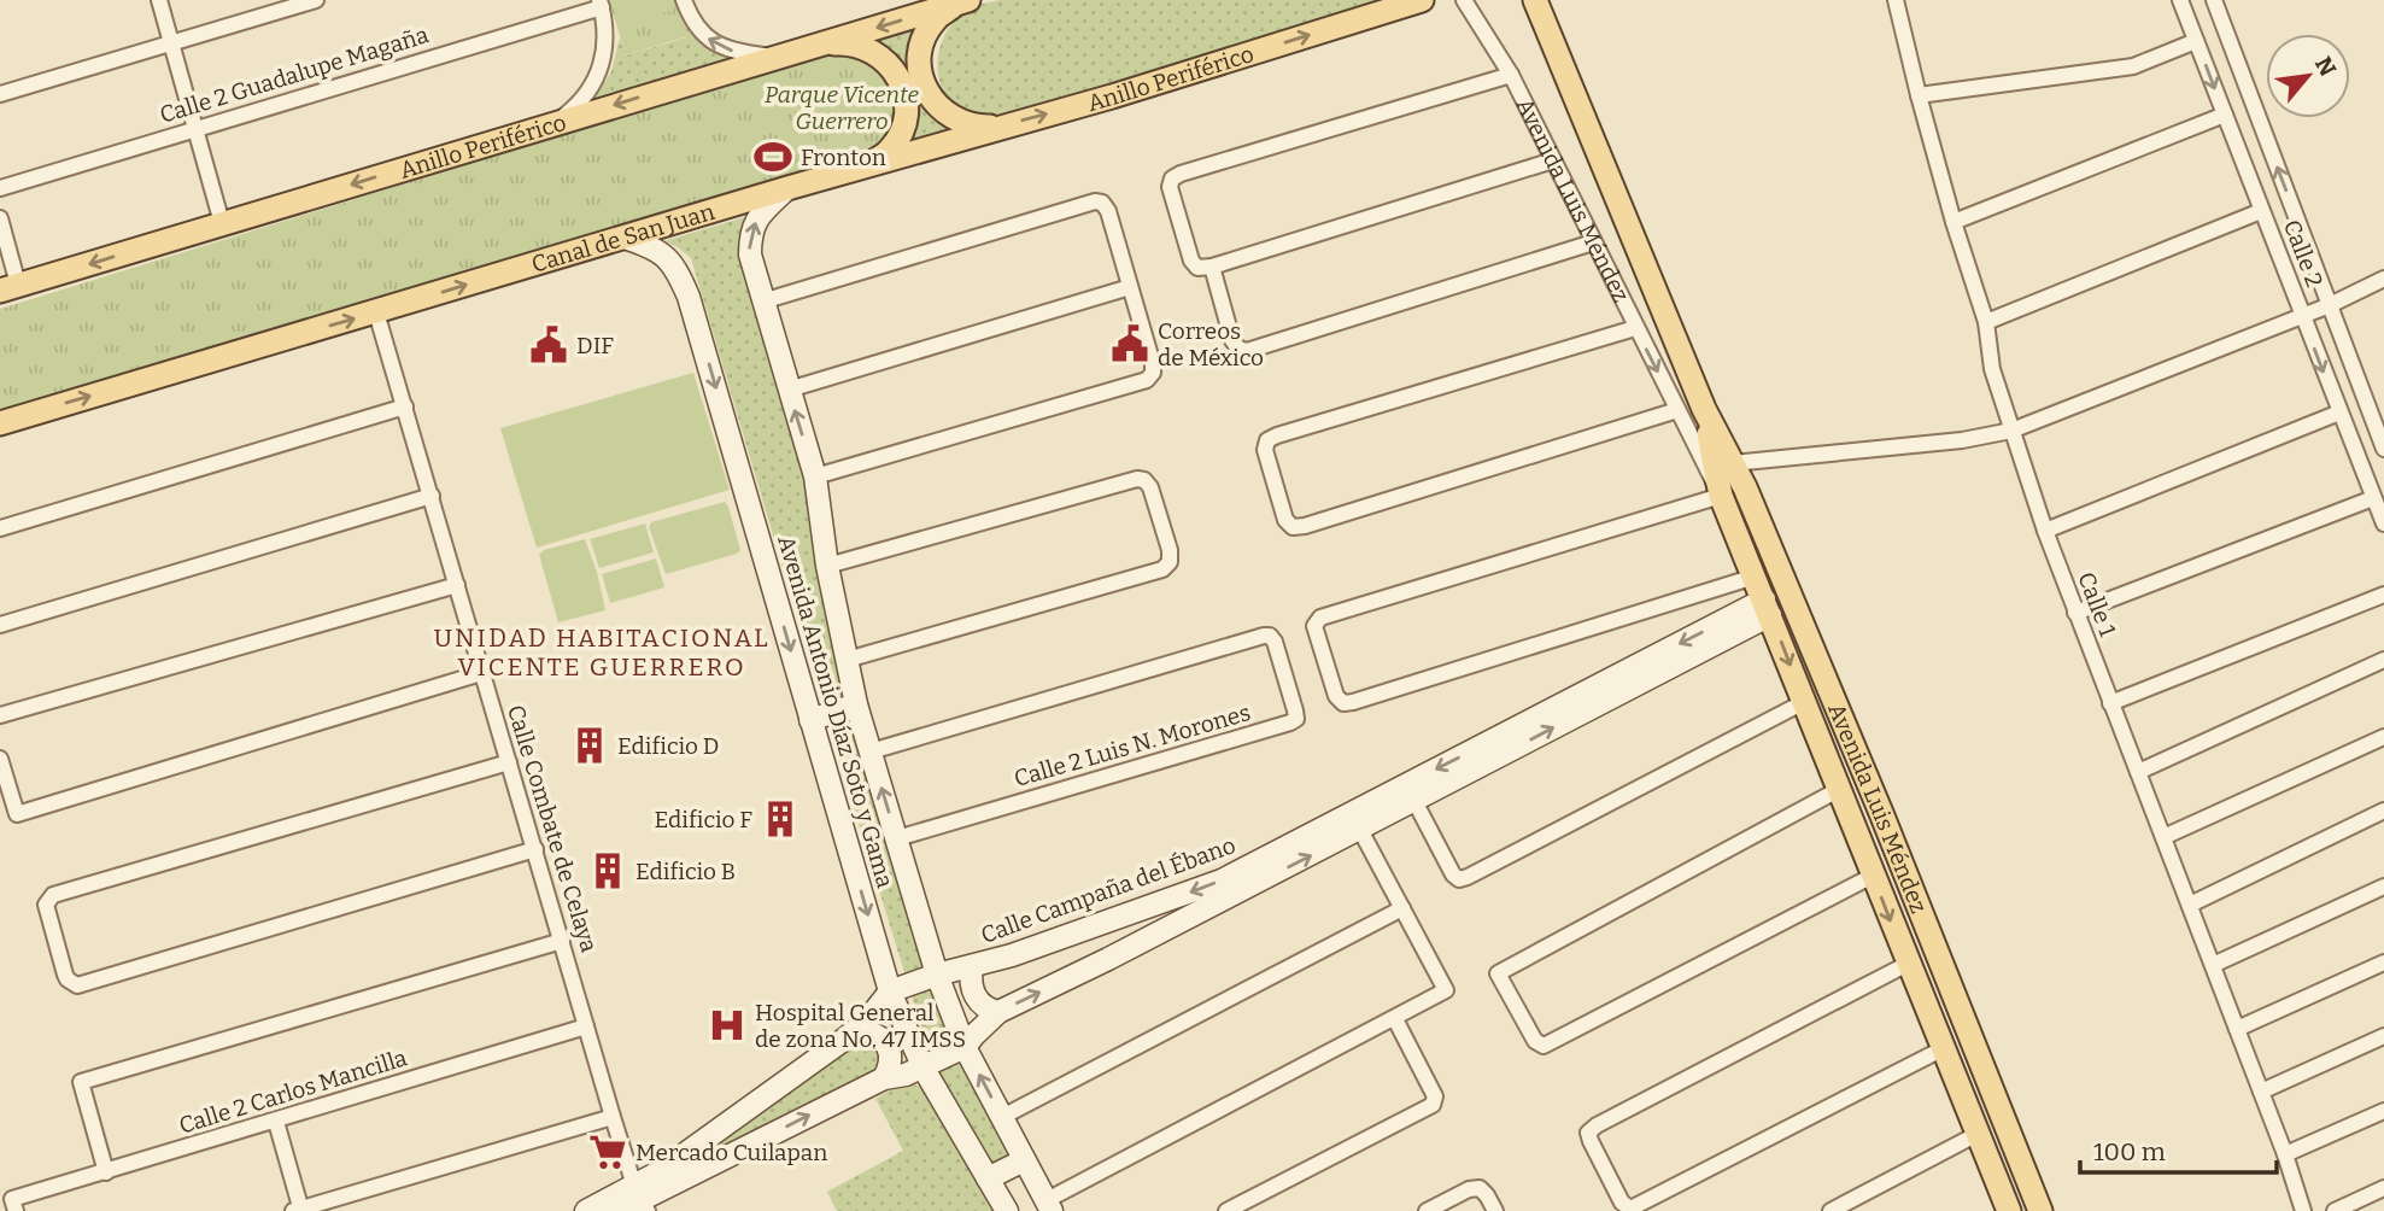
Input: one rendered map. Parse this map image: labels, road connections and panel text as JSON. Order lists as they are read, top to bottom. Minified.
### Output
{"streets":{"main road":["Anillo Periférico","Avenida Luis Méndez","Canal de San Juan"],"street":["Calle 2 Guadalupe Magaña","Calle 2","Calle 1","Avenida Antonio Díaz Soto y Gama","Calle 2 Luis N. Morones","Calle Combate de Celaya","Calle Campaña del Ébano","Calle 2 Carlos Mancilla"]},"crossings":[["Anillo Periférico","Canal de San Juan"],["Avenida Luis Méndez","Calle Campaña del Ébano"],["Canal de San Juan","Avenida Antonio Díaz Soto y Gama"],["Canal de San Juan","Calle Combate de Celaya"],["Avenida Antonio Díaz Soto y Gama","Calle 2 Luis N. Morones"],["Avenida Antonio Díaz Soto y Gama","Calle Campaña del Ébano"],["Calle Combate de Celaya","Calle Campaña del Ébano"],["Calle Combate de Celaya","Calle 2 Carlos Mancilla"]],"one_way":["Canal de San Juan"],"districts":["UNIDAD HABITACIONAL VICENTE GUERRERO"],"parks":["Parque Vicente Guerrero"],"places":{"sports":["Fronton"],"public building":["Correos de México","DIF"],"building":["Edificio D","Edificio F","Edificio B"],"hospital":["Hospital General de zona No. 47 IMSS"],"supermarket":["Mercado Cuilapan"]},"scale_bar":"100 m","north":"top right"}
